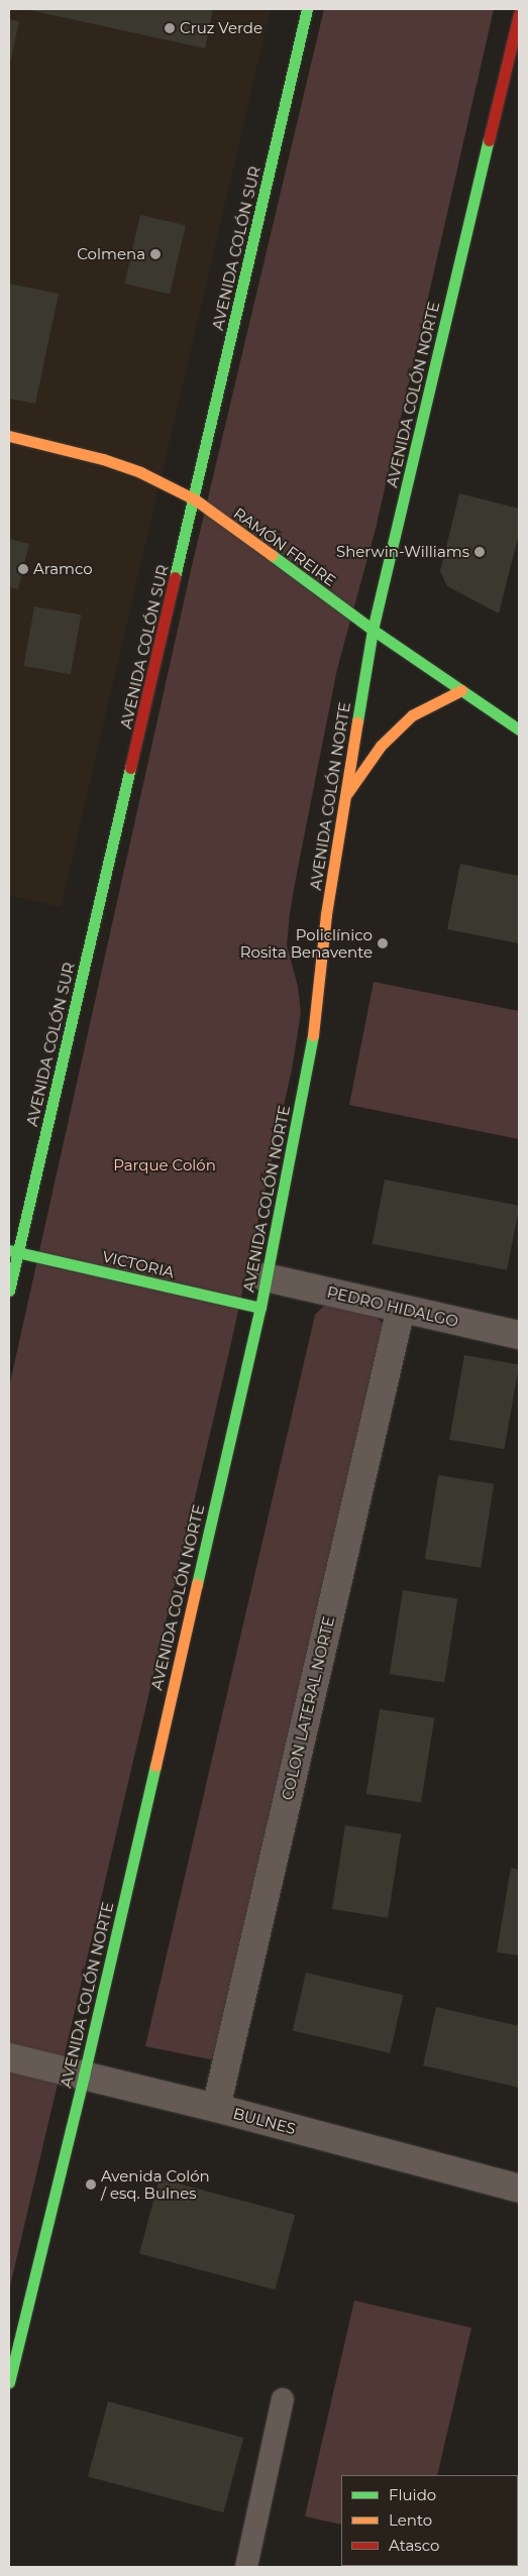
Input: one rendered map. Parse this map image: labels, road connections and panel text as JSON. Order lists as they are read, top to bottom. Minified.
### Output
{"streets":{"main road":["AVENIDA COLÓN SUR","AVENIDA COLÓN NORTE","RAMÓN FREIRE","VICTORIA"],"street":["PEDRO HIDALGO","COLON LATERAL NORTE","BULNES"]},"crossings":[["AVENIDA COLÓN SUR","RAMÓN FREIRE"],["AVENIDA COLÓN SUR","VICTORIA"],["AVENIDA COLÓN NORTE","RAMÓN FREIRE"],["AVENIDA COLÓN NORTE","VICTORIA"],["AVENIDA COLÓN NORTE","PEDRO HIDALGO"],["AVENIDA COLÓN NORTE","BULNES"],["PEDRO HIDALGO","COLON LATERAL NORTE"],["COLON LATERAL NORTE","BULNES"]],"parks":["Parque Colón"],"places":["Cruz Verde","Colmena","Sherwin-Williams","Aramco","Policlínico Rosita Benavente","Avenida Colón / esq. Bulnes"],"legend":["Fluido","Lento","Atasco"]}
